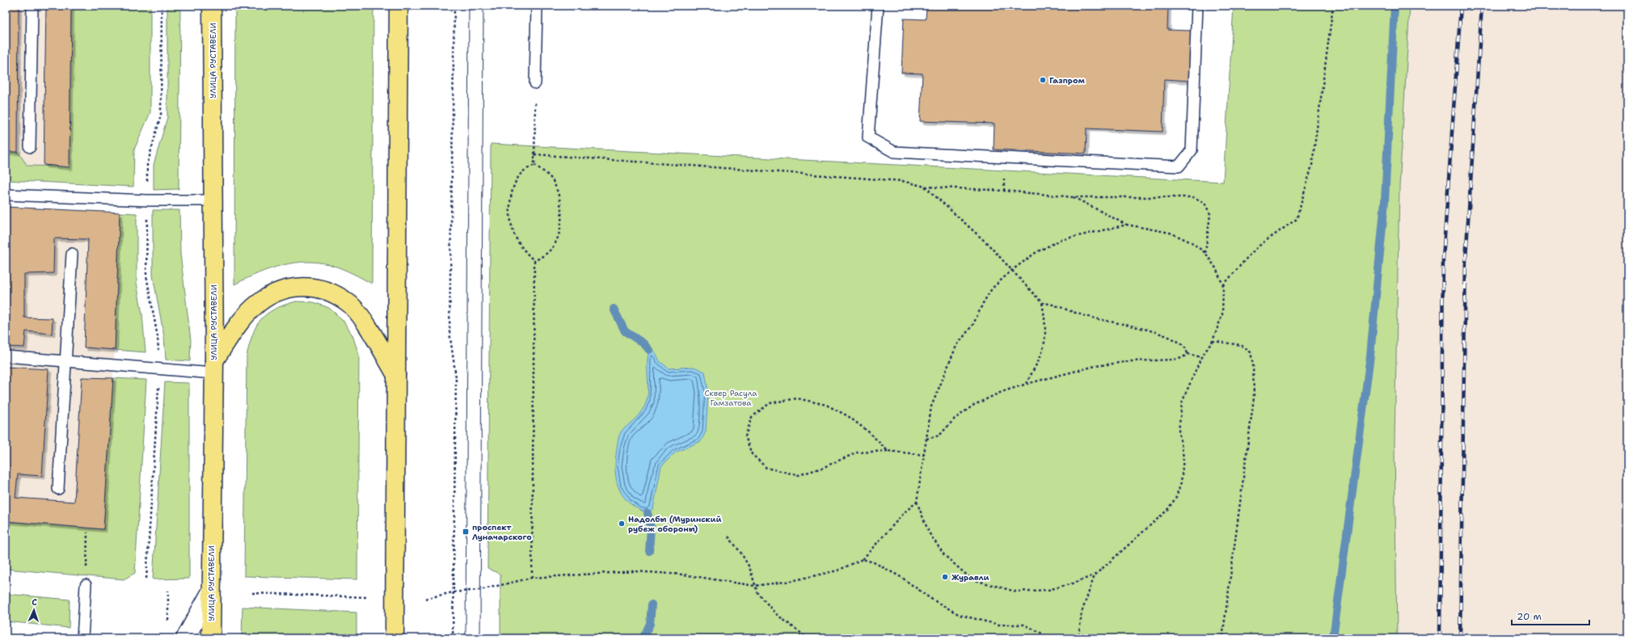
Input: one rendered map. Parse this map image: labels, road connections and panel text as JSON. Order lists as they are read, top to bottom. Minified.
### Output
{"streets":{"main road":["УЛИЦА РУСТАВЕЛИ"]},"parks":["Сквер Расула Гамзатова"],"places":{"other":["Газпром","Надолбы (Муринский рубеж обороны)","Журавли"],"transit":["проспект Луначарского"]},"scale_bar":"20 m","north":"top"}
